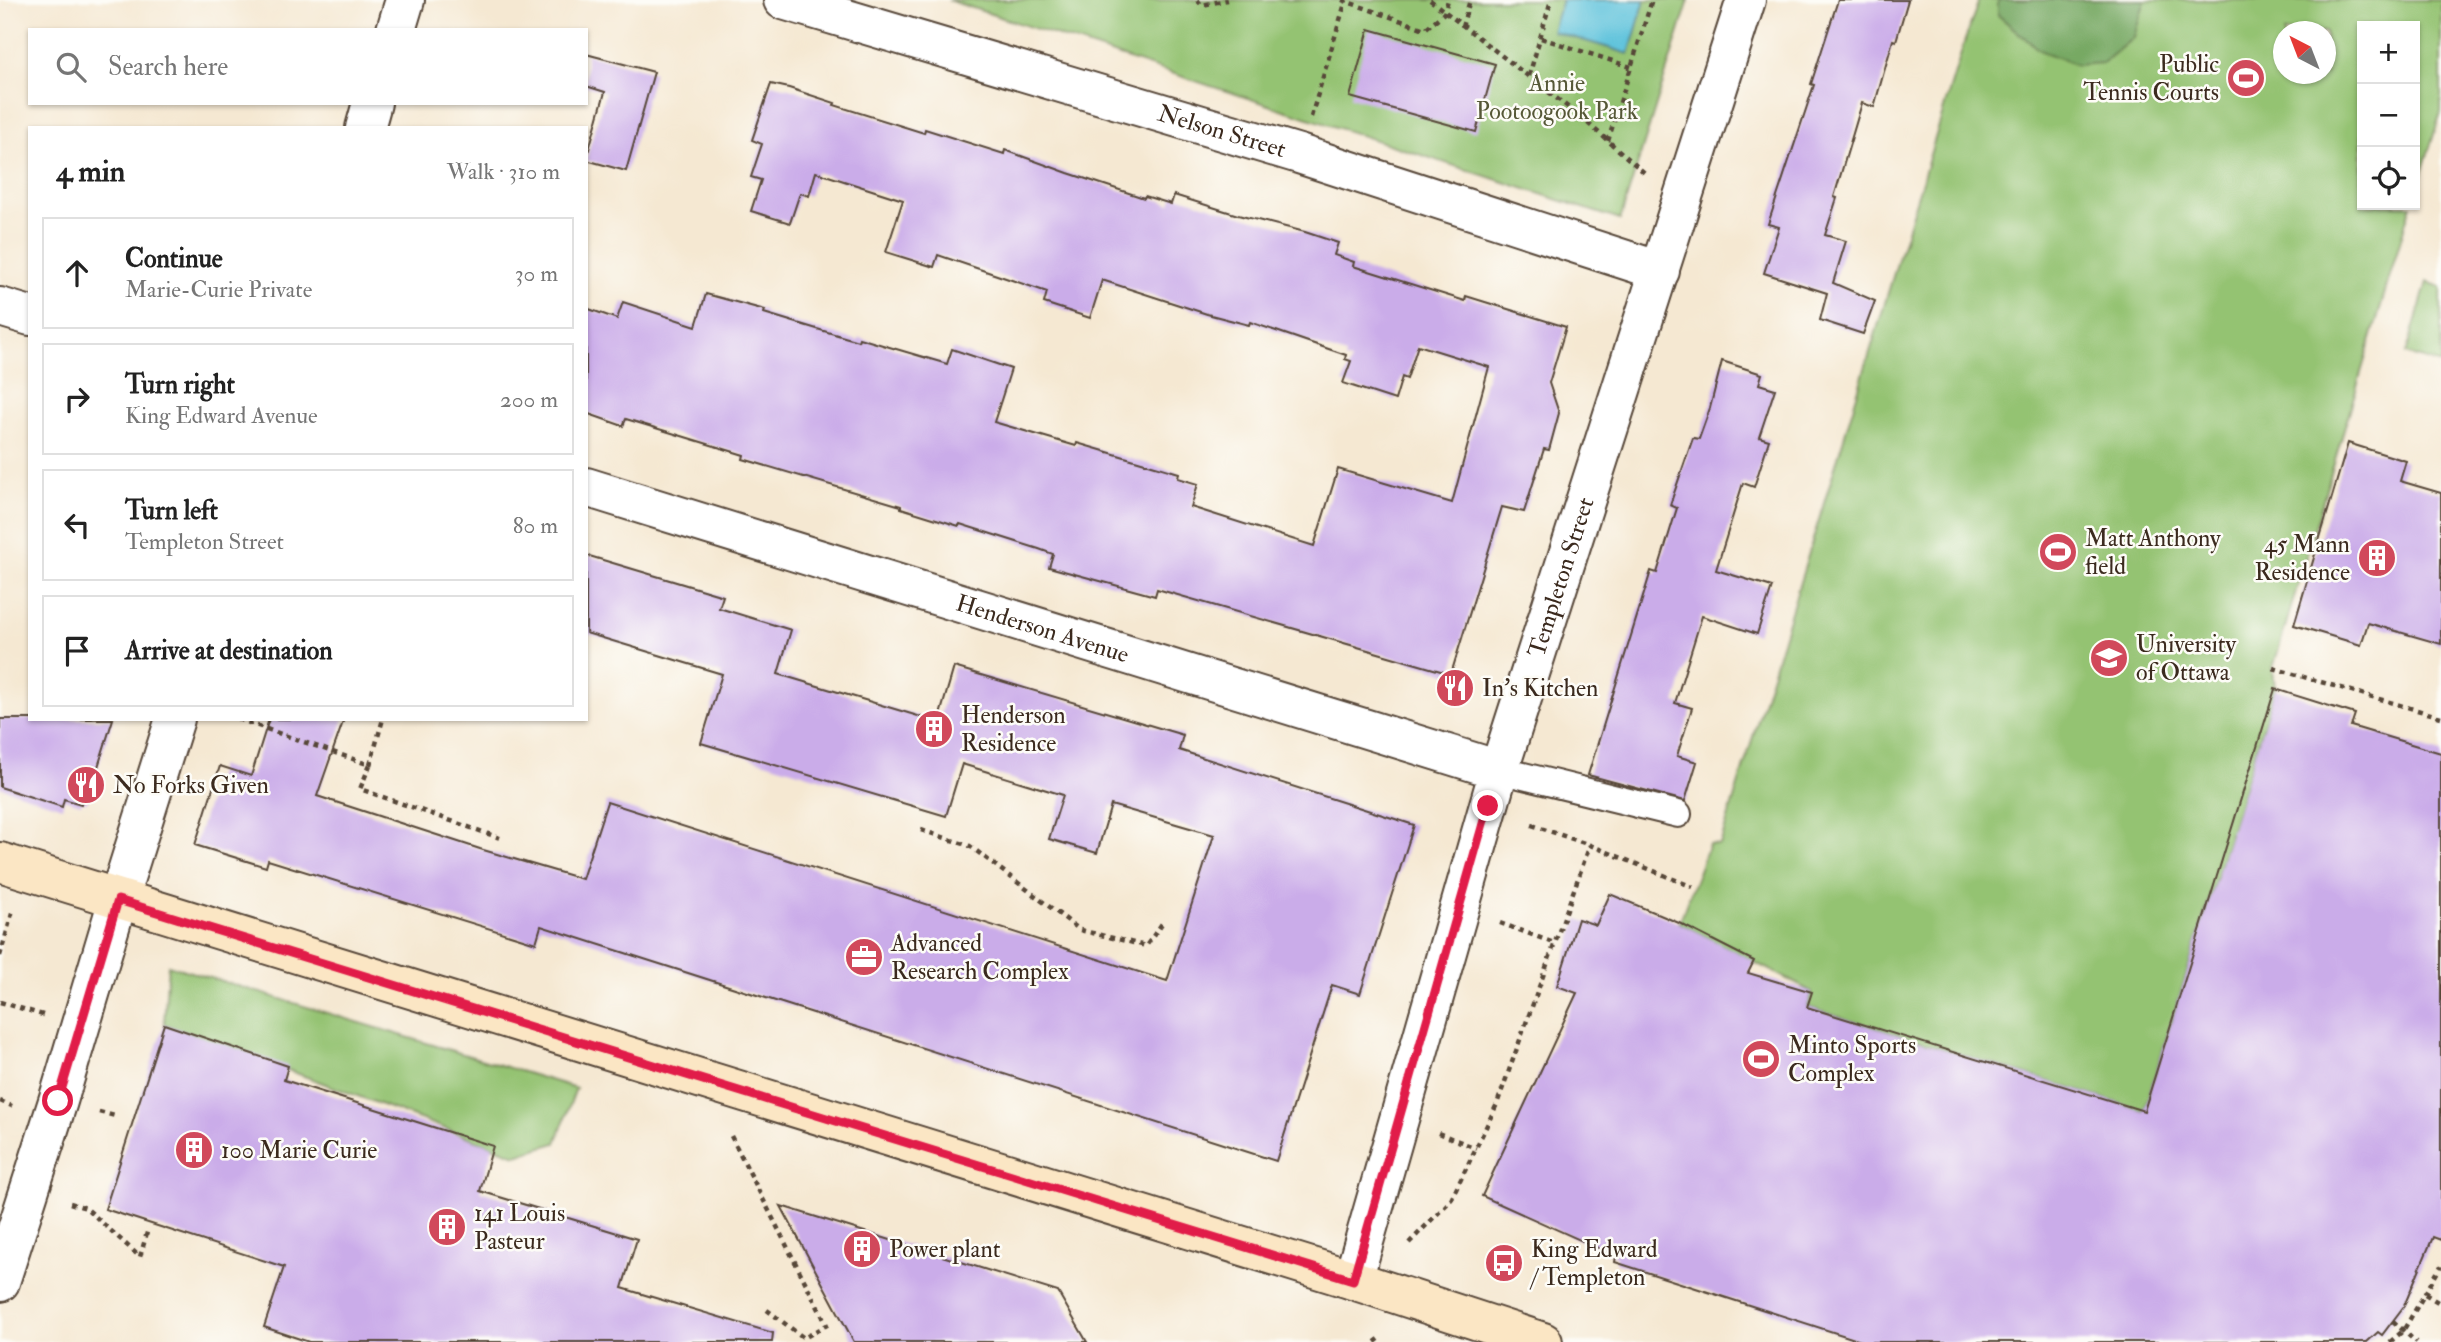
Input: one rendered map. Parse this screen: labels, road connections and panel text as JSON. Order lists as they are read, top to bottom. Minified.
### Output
{"streets":{"street":["Nelson Street","Templeton Street","Henderson Avenue"]},"crossings":[["Nelson Street","Templeton Street"],["Templeton Street","Henderson Avenue"]],"parks":["Annie Pootoogook Park"],"places":{"sports":["Public Tennis Courts","Matt Anthony field","Minto Sports Complex"],"building":["45 Mann Residence","Henderson Residence","100 Marie Curie","141 Louis Pasteur","Power plant"],"school or university":["University of Ottawa"],"restaurant":["In's Kitchen","No Forks Given"],"office":["Advanced Research Complex"],"bus stop":["King Edward / Templeton"]},"north":"top left","page":{"map_buttons":["+","−"],"search":"Search here","heading":["4 min","Walk · 310 m"],"list":[["Continue","Marie-Curie Private","30 m"],["Turn right","King Edward Avenue","200 m"],["Turn left","Templeton Street","80 m"],"Arrive at destination"]}}
